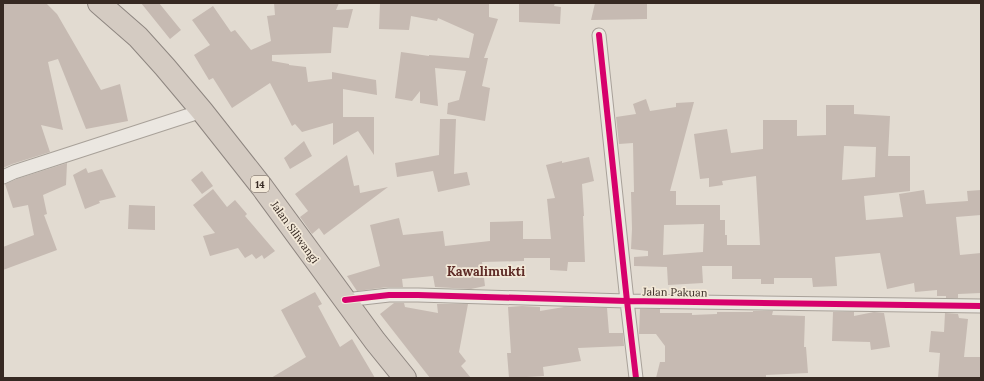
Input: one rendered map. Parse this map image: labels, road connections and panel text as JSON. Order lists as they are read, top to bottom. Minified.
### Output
{"streets":{"highway":["14","Jalan Siliwangi"],"street":["Jalan Pakuan"]},"crossings":[["Jalan Siliwangi","Jalan Pakuan"]],"districts":["Kawalimukti"]}
